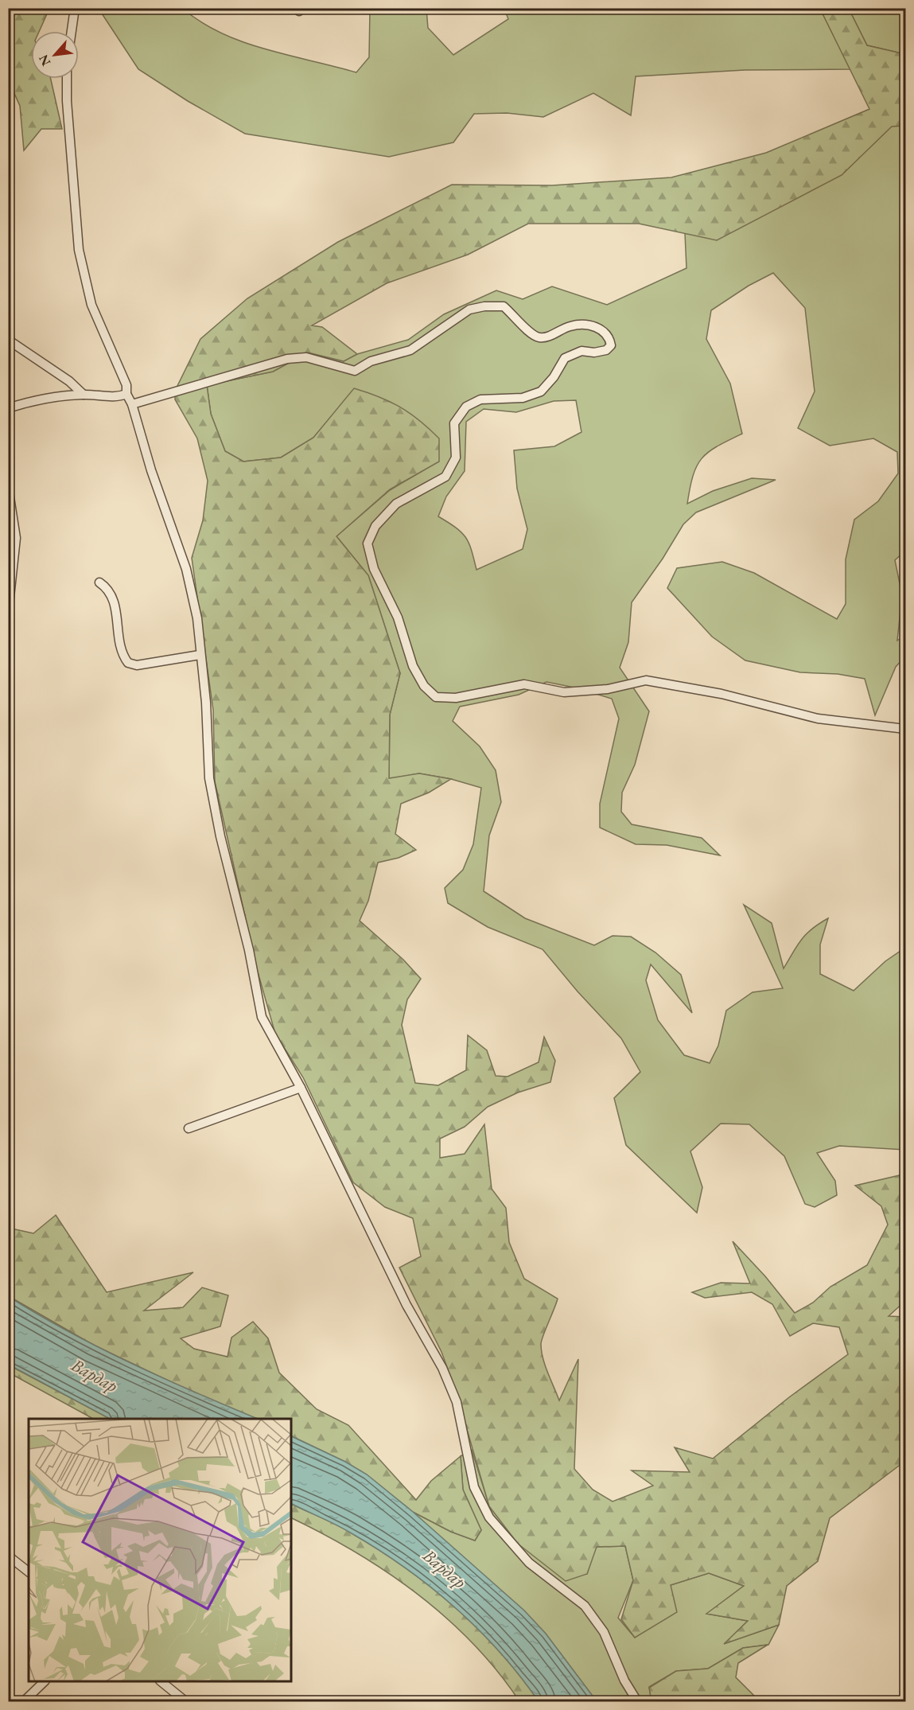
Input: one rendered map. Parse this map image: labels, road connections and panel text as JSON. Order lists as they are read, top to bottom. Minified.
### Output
{"water":["Вардар"],"north":"bottom left"}
